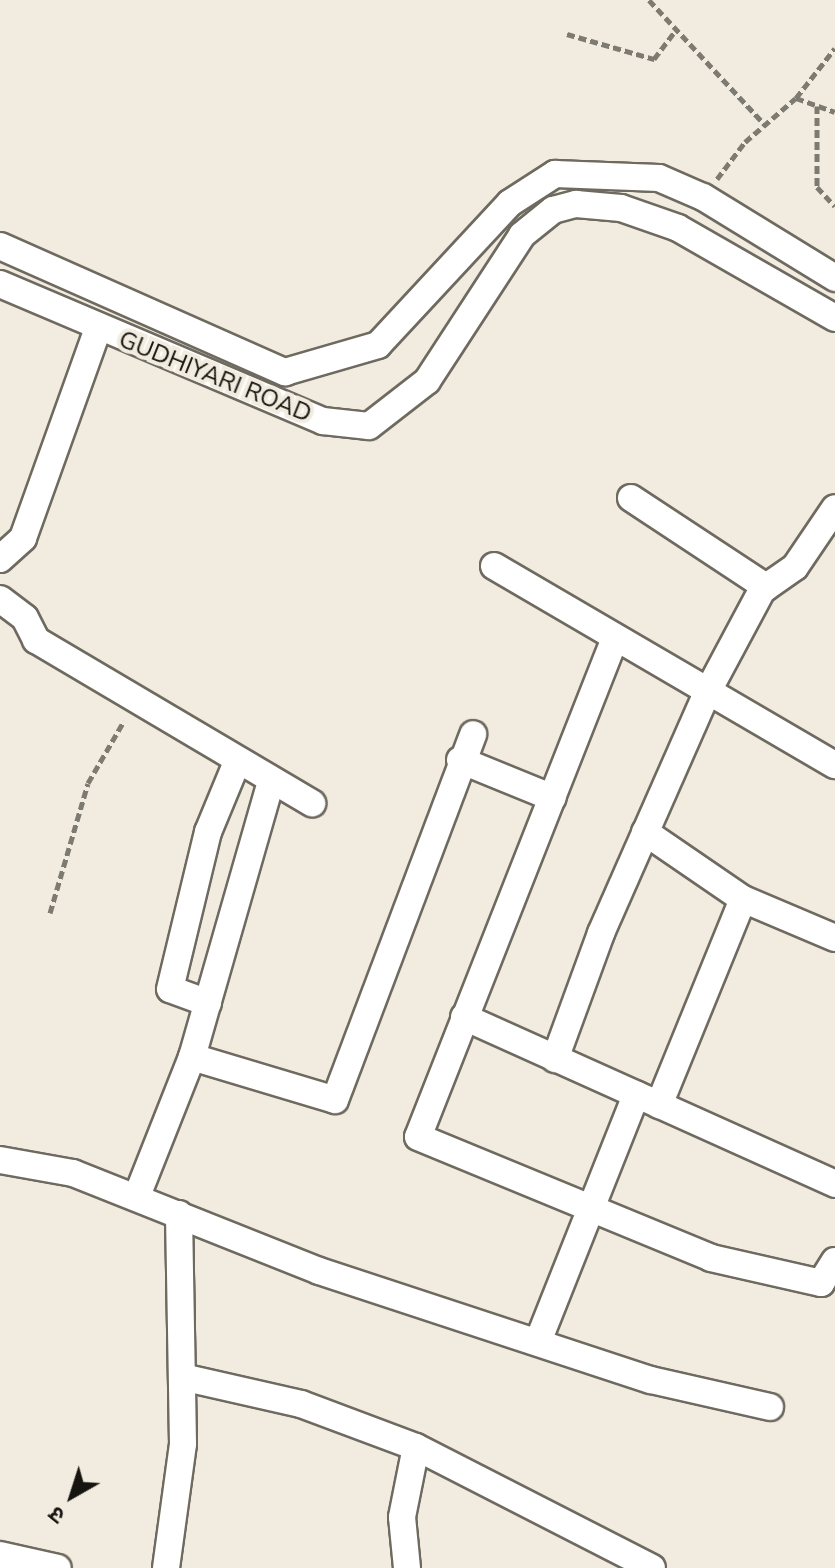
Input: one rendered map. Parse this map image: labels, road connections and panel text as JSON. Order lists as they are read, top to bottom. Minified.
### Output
{"streets":{"street":["GUDHIYARI ROAD"]},"north":"bottom left"}
